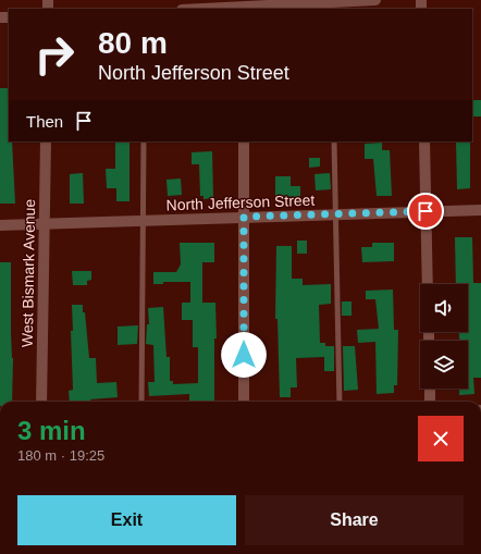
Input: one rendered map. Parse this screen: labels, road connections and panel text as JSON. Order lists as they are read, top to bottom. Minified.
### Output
{"streets":{"street":["North Jefferson Street","West Bismark Avenue"]},"crossings":[["North Jefferson Street","West Bismark Avenue"]],"page":{"turn":["80 m","North Jefferson Street"],"then":"Then","heading":["3 min","180 m · 19:25"],"buttons":["Exit","Share"]}}
